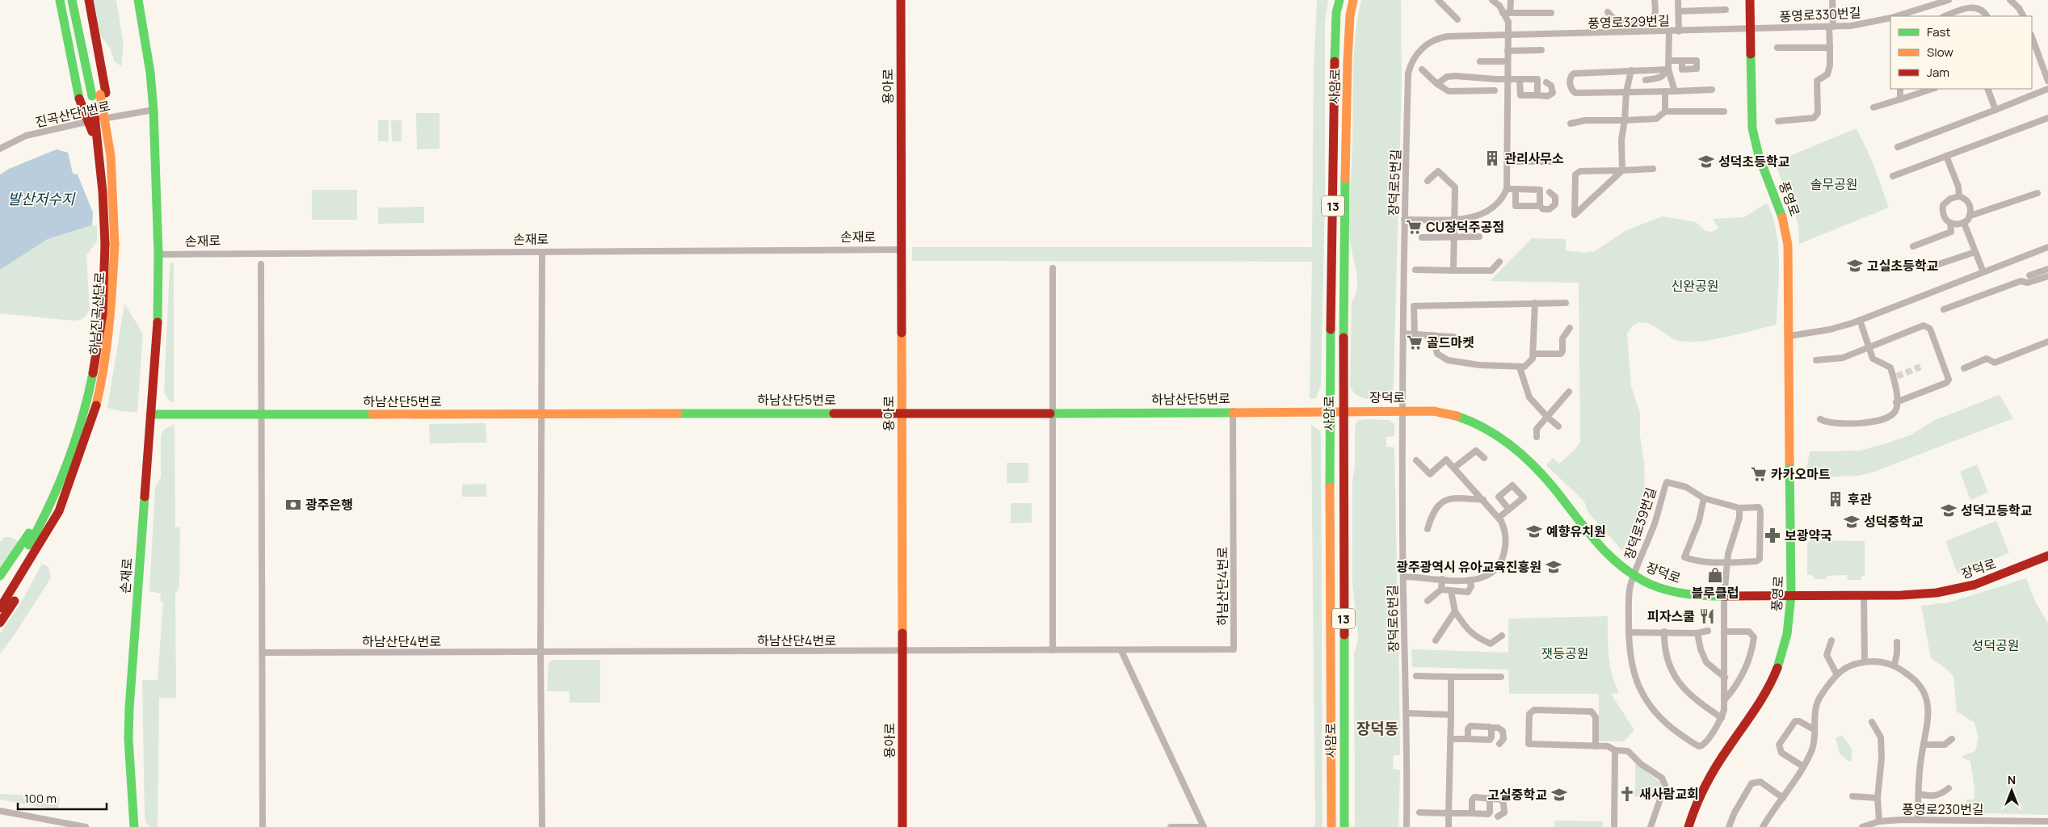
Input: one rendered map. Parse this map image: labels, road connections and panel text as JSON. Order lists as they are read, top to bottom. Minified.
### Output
{"streets":{"main road":["용아로","사암로","풍영로","13","손재로","하남진곡산단로","장덕로","하남산단5번로"],"street":["풍영로330번길","풍영로329번길","진곡산단1번로","장덕로5번길","장덕로39번길","하남산단4번로","장덕로6번길","풍영로230번길"]},"crossings":[["풍영로330번길","풍영로329번길"],["풍영로330번길","풍영로"],["풍영로329번길","장덕로5번길"],["풍영로329번길","풍영로"],["용아로","손재로"],["용아로","하남산단5번로"],["용아로","하남산단4번로"],["사암로","장덕로"],["사암로","하남산단5번로"],["진곡산단1번로","손재로"],["장덕로5번길","장덕로"],["장덕로5번길","장덕로6번길"],["풍영로","장덕로"],["손재로","하남산단5번로"],["장덕로","하남산단5번로"],["장덕로","장덕로39번길"],["장덕로","장덕로6번길"],["하남산단5번로","하남산단4번로"]],"districts":["장덕동"],"water":["발산저수지"],"parks":["솔무공원","신완공원","성덕공원","잿등공원"],"places":{"building":["관리사무소","후관"],"school or university":["성덕초등학교","고실초등학교","성덕고등학교","성덕중학교","예향유치원","광주광역시 유아교육진흥원","고실중학교"],"supermarket":["CU장덕주공점","골드마켓","카카오마트"],"bank":["광주은행"],"pharmacy":["보광약국"],"shop":["블루클럽"],"restaurant":["피자스쿨"],"church":["새사람교회"]},"legend":["Fast","Slow","Jam"],"scale_bar":"100 m","north":"top"}
